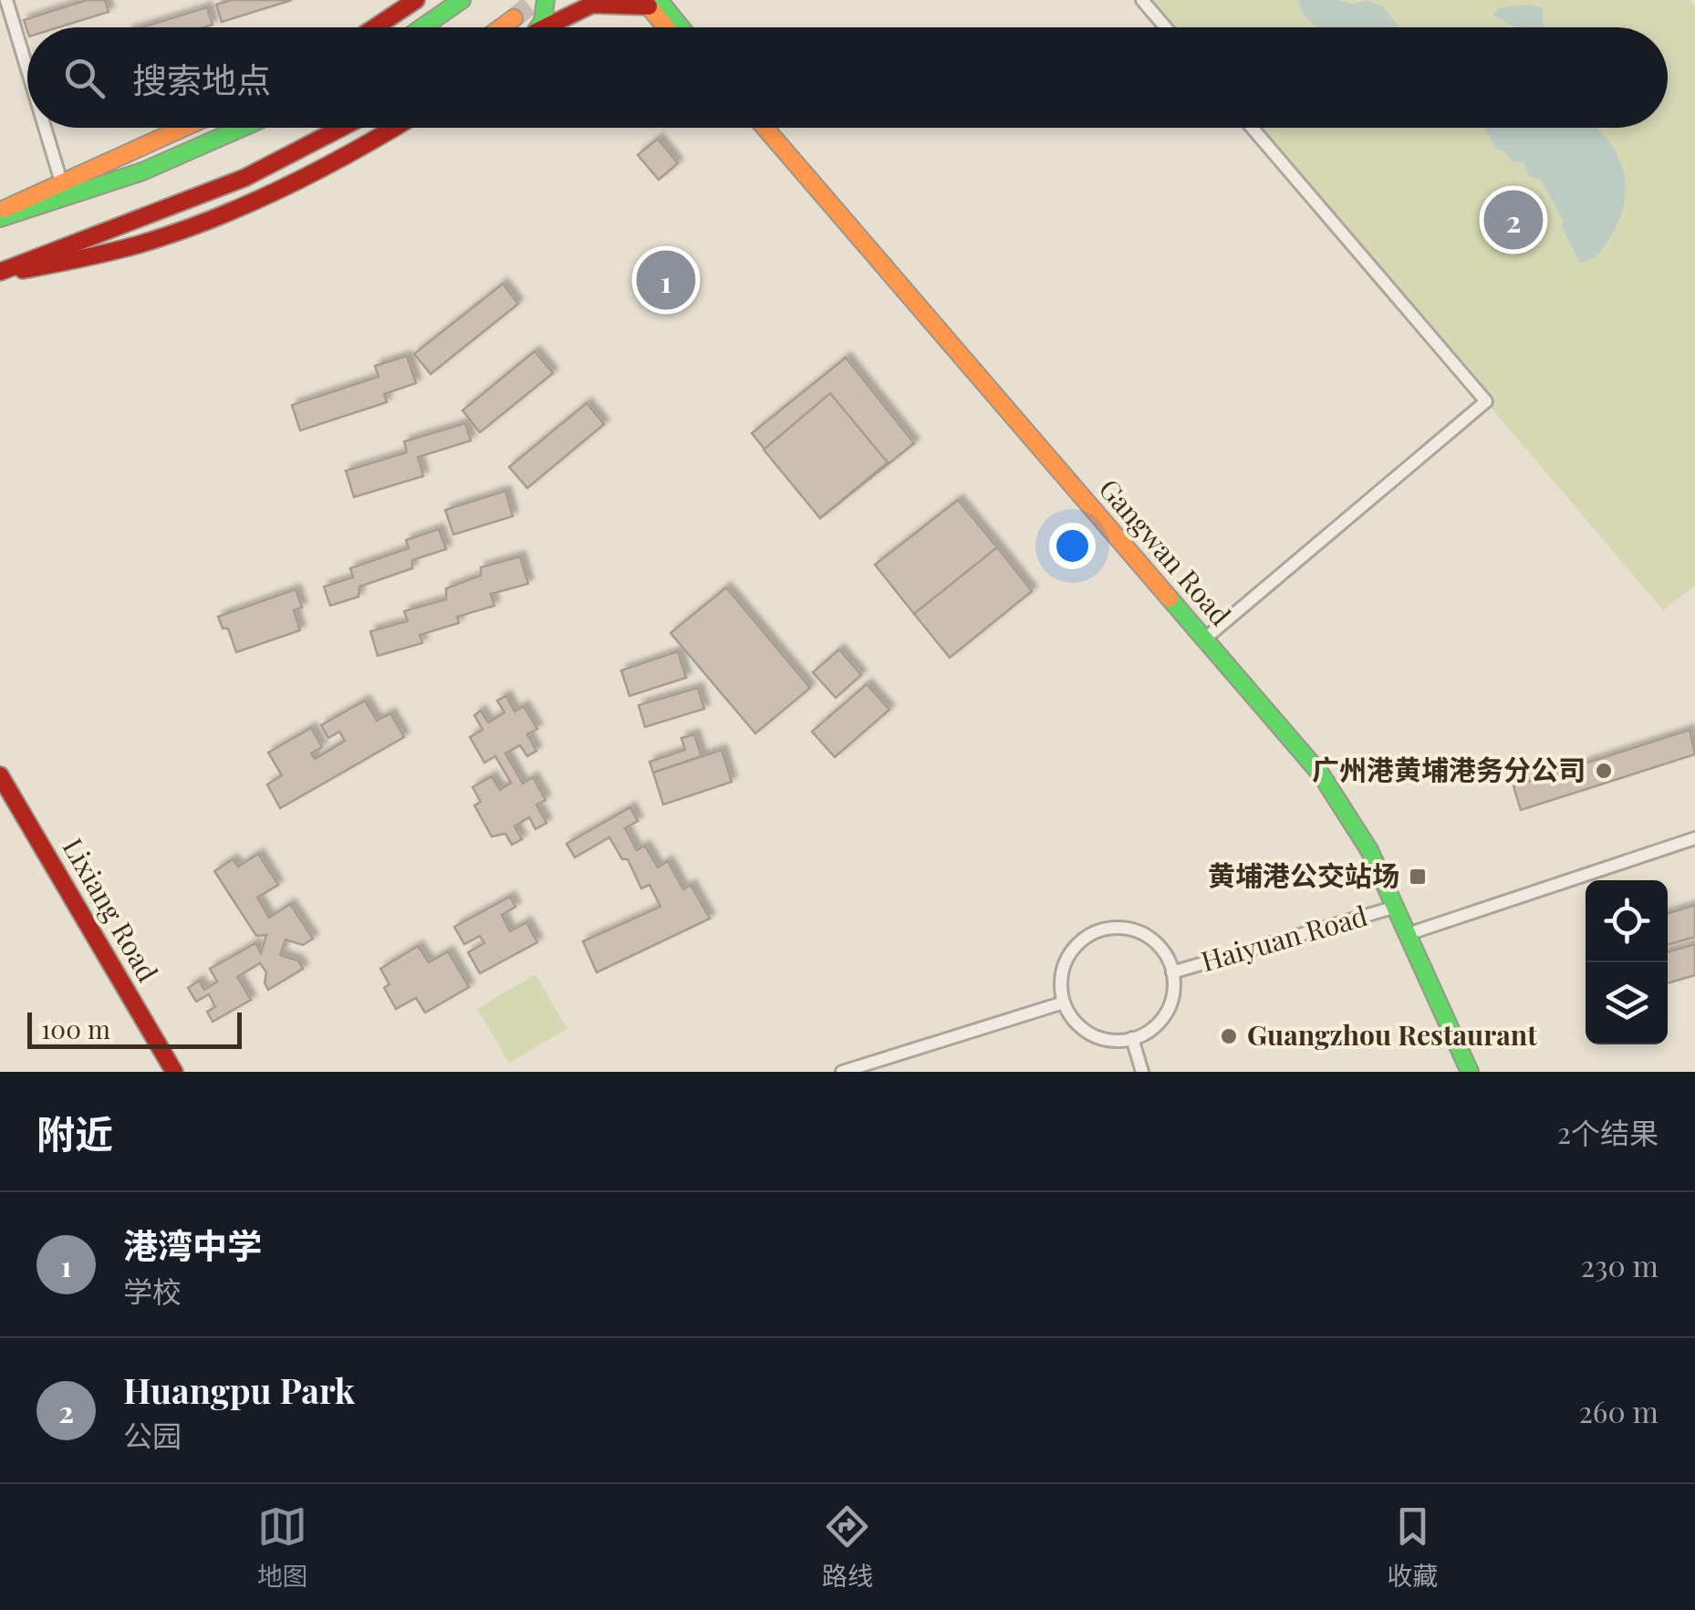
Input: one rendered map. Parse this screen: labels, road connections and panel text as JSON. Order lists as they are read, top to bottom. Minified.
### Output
{"streets":{"main road":["Gangwan Road","Lixiang Road"],"street":["Haiyuan Road"]},"crossings":[["Gangwan Road","Haiyuan Road"]],"places":{"other":["广州港黄埔港务分公司","Guangzhou Restaurant"],"transit":["黄埔港公交站场"]},"scale_bar":"100 m","page":{"search":"搜索地点","pins":["2","1"],"scale":"100 m","heading":["附近","2个结果"],"list":[{"mark":"1","name":"港湾中学","note":"学校","value":"230 m"},{"mark":"2","name":"Huangpu Park","note":"公园","value":"260 m"}],"nav":["地图","路线","收藏"]}}
